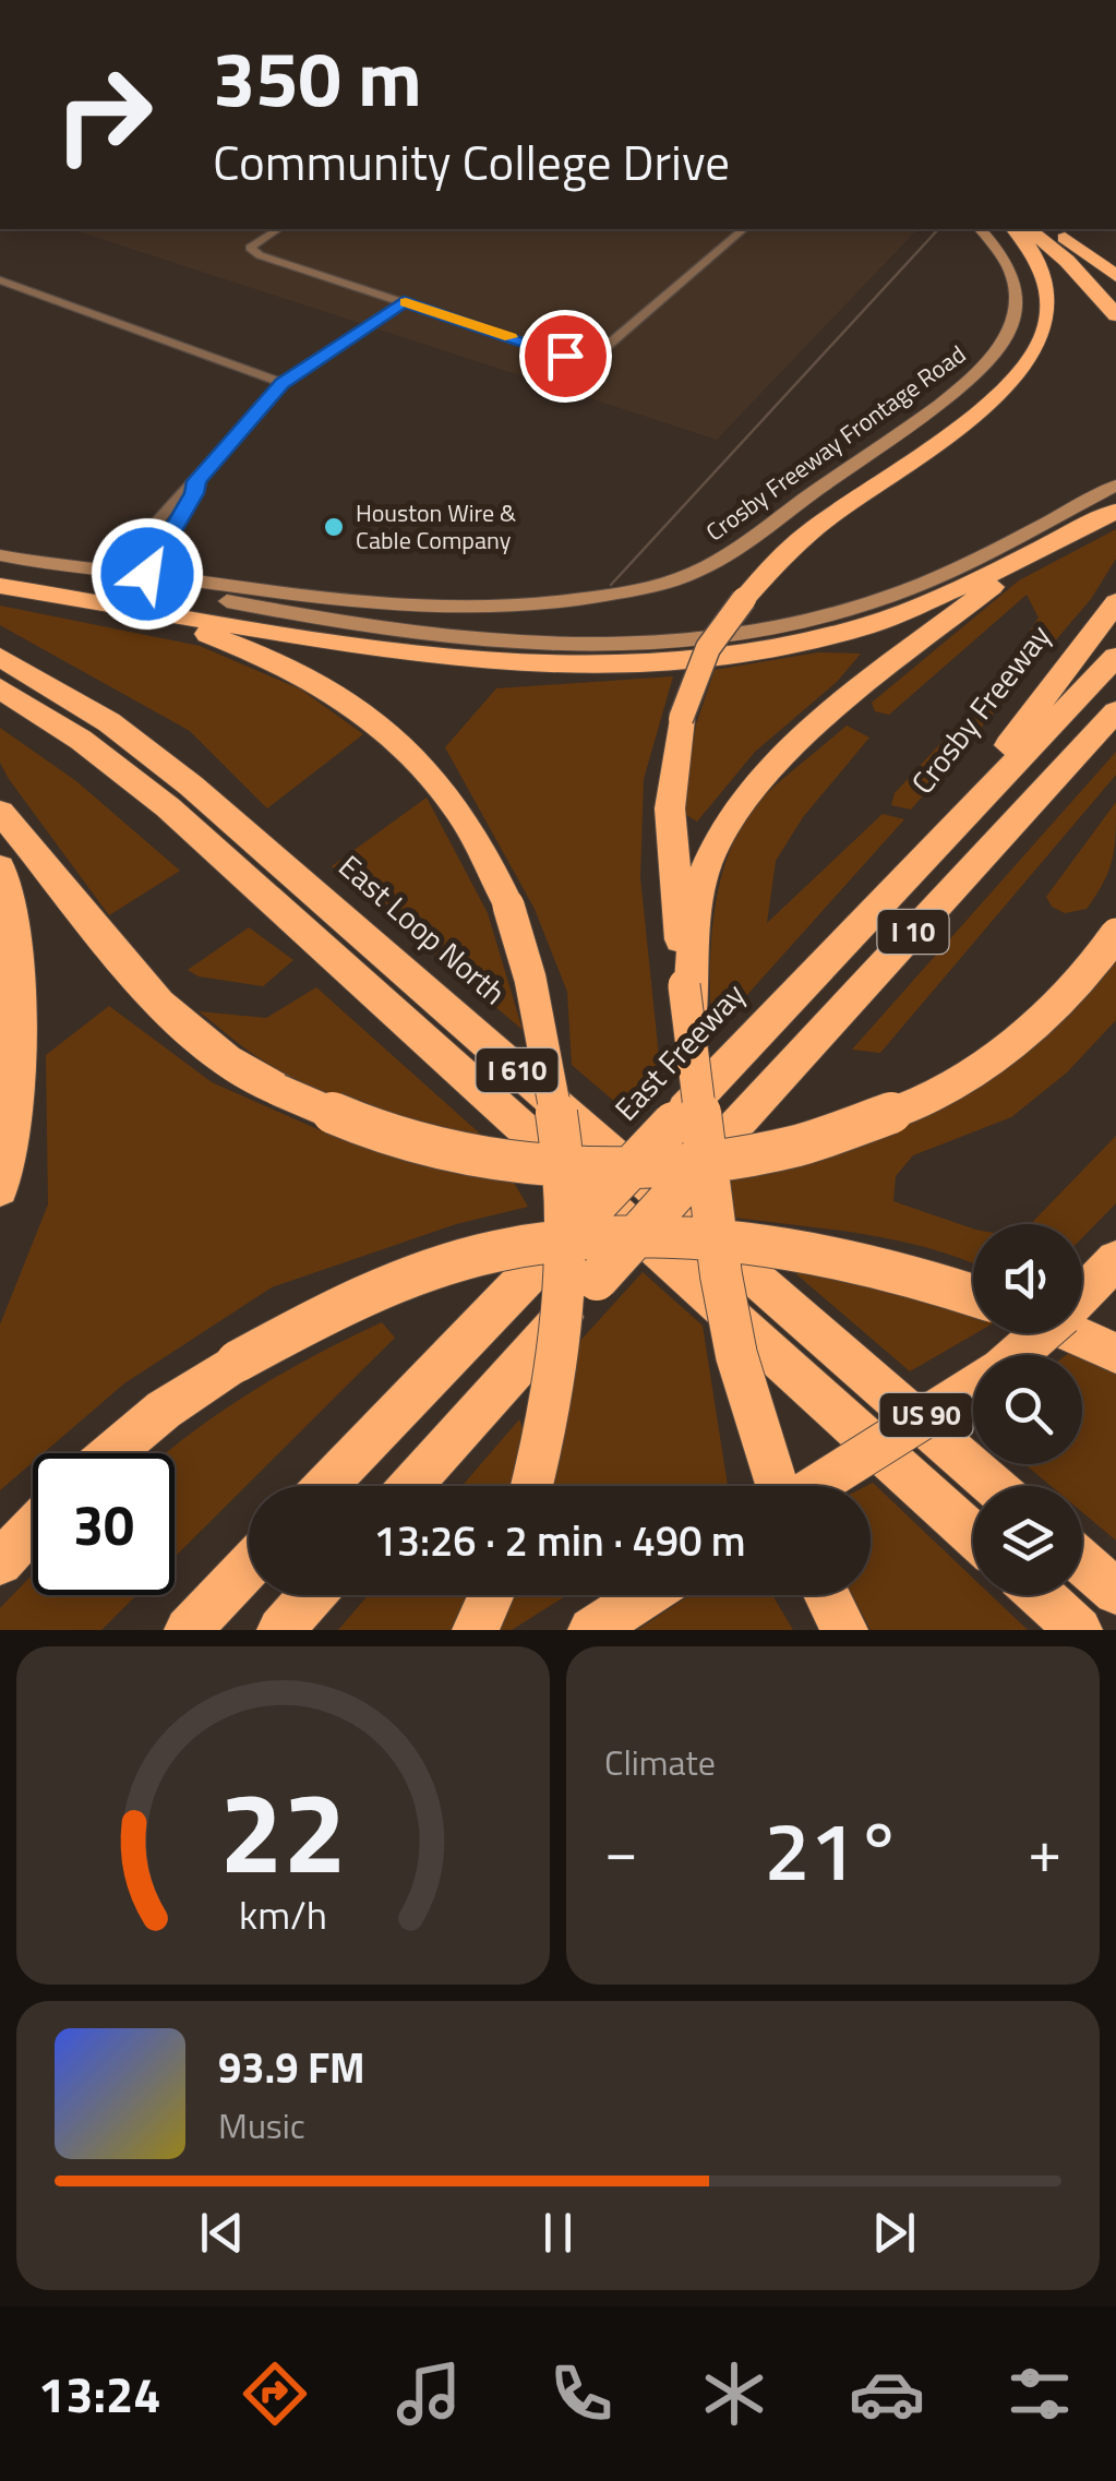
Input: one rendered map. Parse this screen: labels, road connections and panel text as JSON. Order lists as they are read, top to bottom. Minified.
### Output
{"streets":{"highway":["Crosby Freeway","East Loop North","I 10","East Freeway","I 610","US 90"],"main road":["Crosby Freeway Frontage Road"]},"crossings":[["Crosby Freeway","East Freeway"]],"places":["Houston Wire & Cable Company"],"page":{"turn":["350 m","Community College Drive"],"limit":"30","trip":"13:26 · 2 min · 490 m","tile":"Climate","heat":["−","21°","+"],"song":["93.9 FM","Music"],"tabs":"13:24","gauge":["22","km/h"]}}
